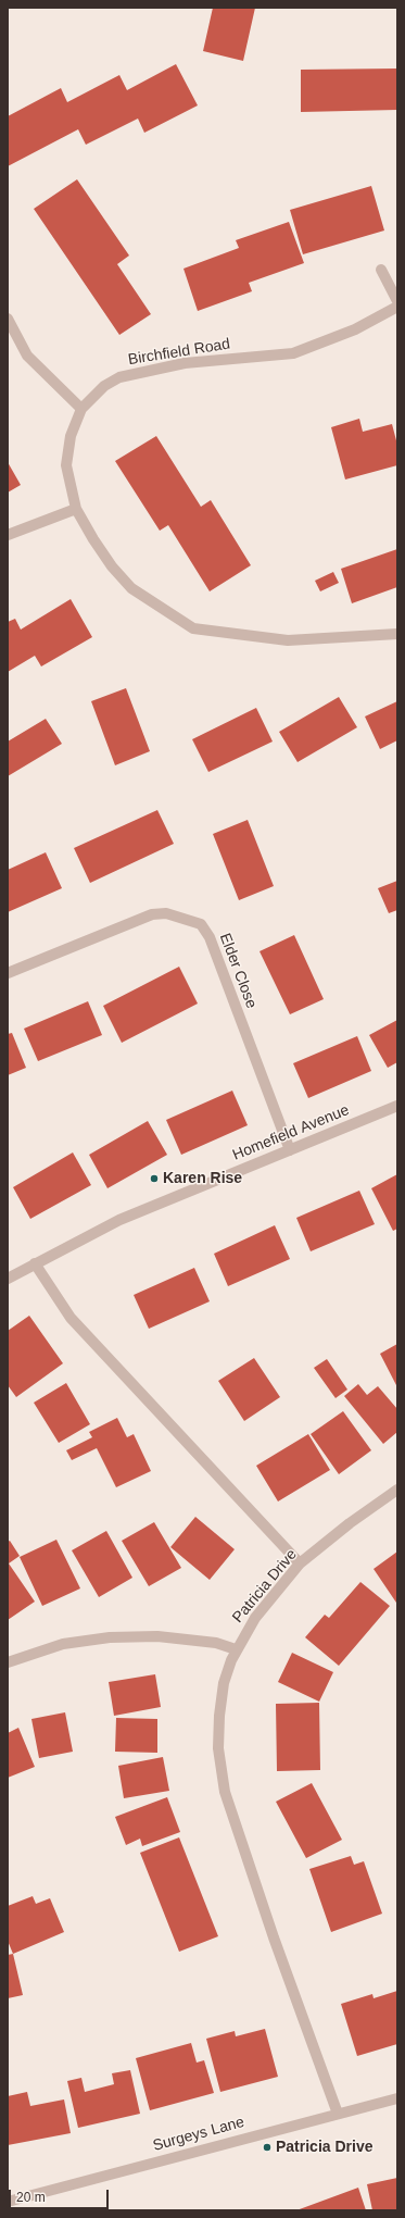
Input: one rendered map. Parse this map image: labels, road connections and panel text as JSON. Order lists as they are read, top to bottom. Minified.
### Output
{"streets":{"street":["Birchfield Road","Elder Close","Homefield Avenue","Patricia Drive","Surgeys Lane"]},"crossings":[["Elder Close","Homefield Avenue"],["Patricia Drive","Surgeys Lane"]],"places":["Karen Rise","Patricia Drive"],"scale_bar":"20 m"}
